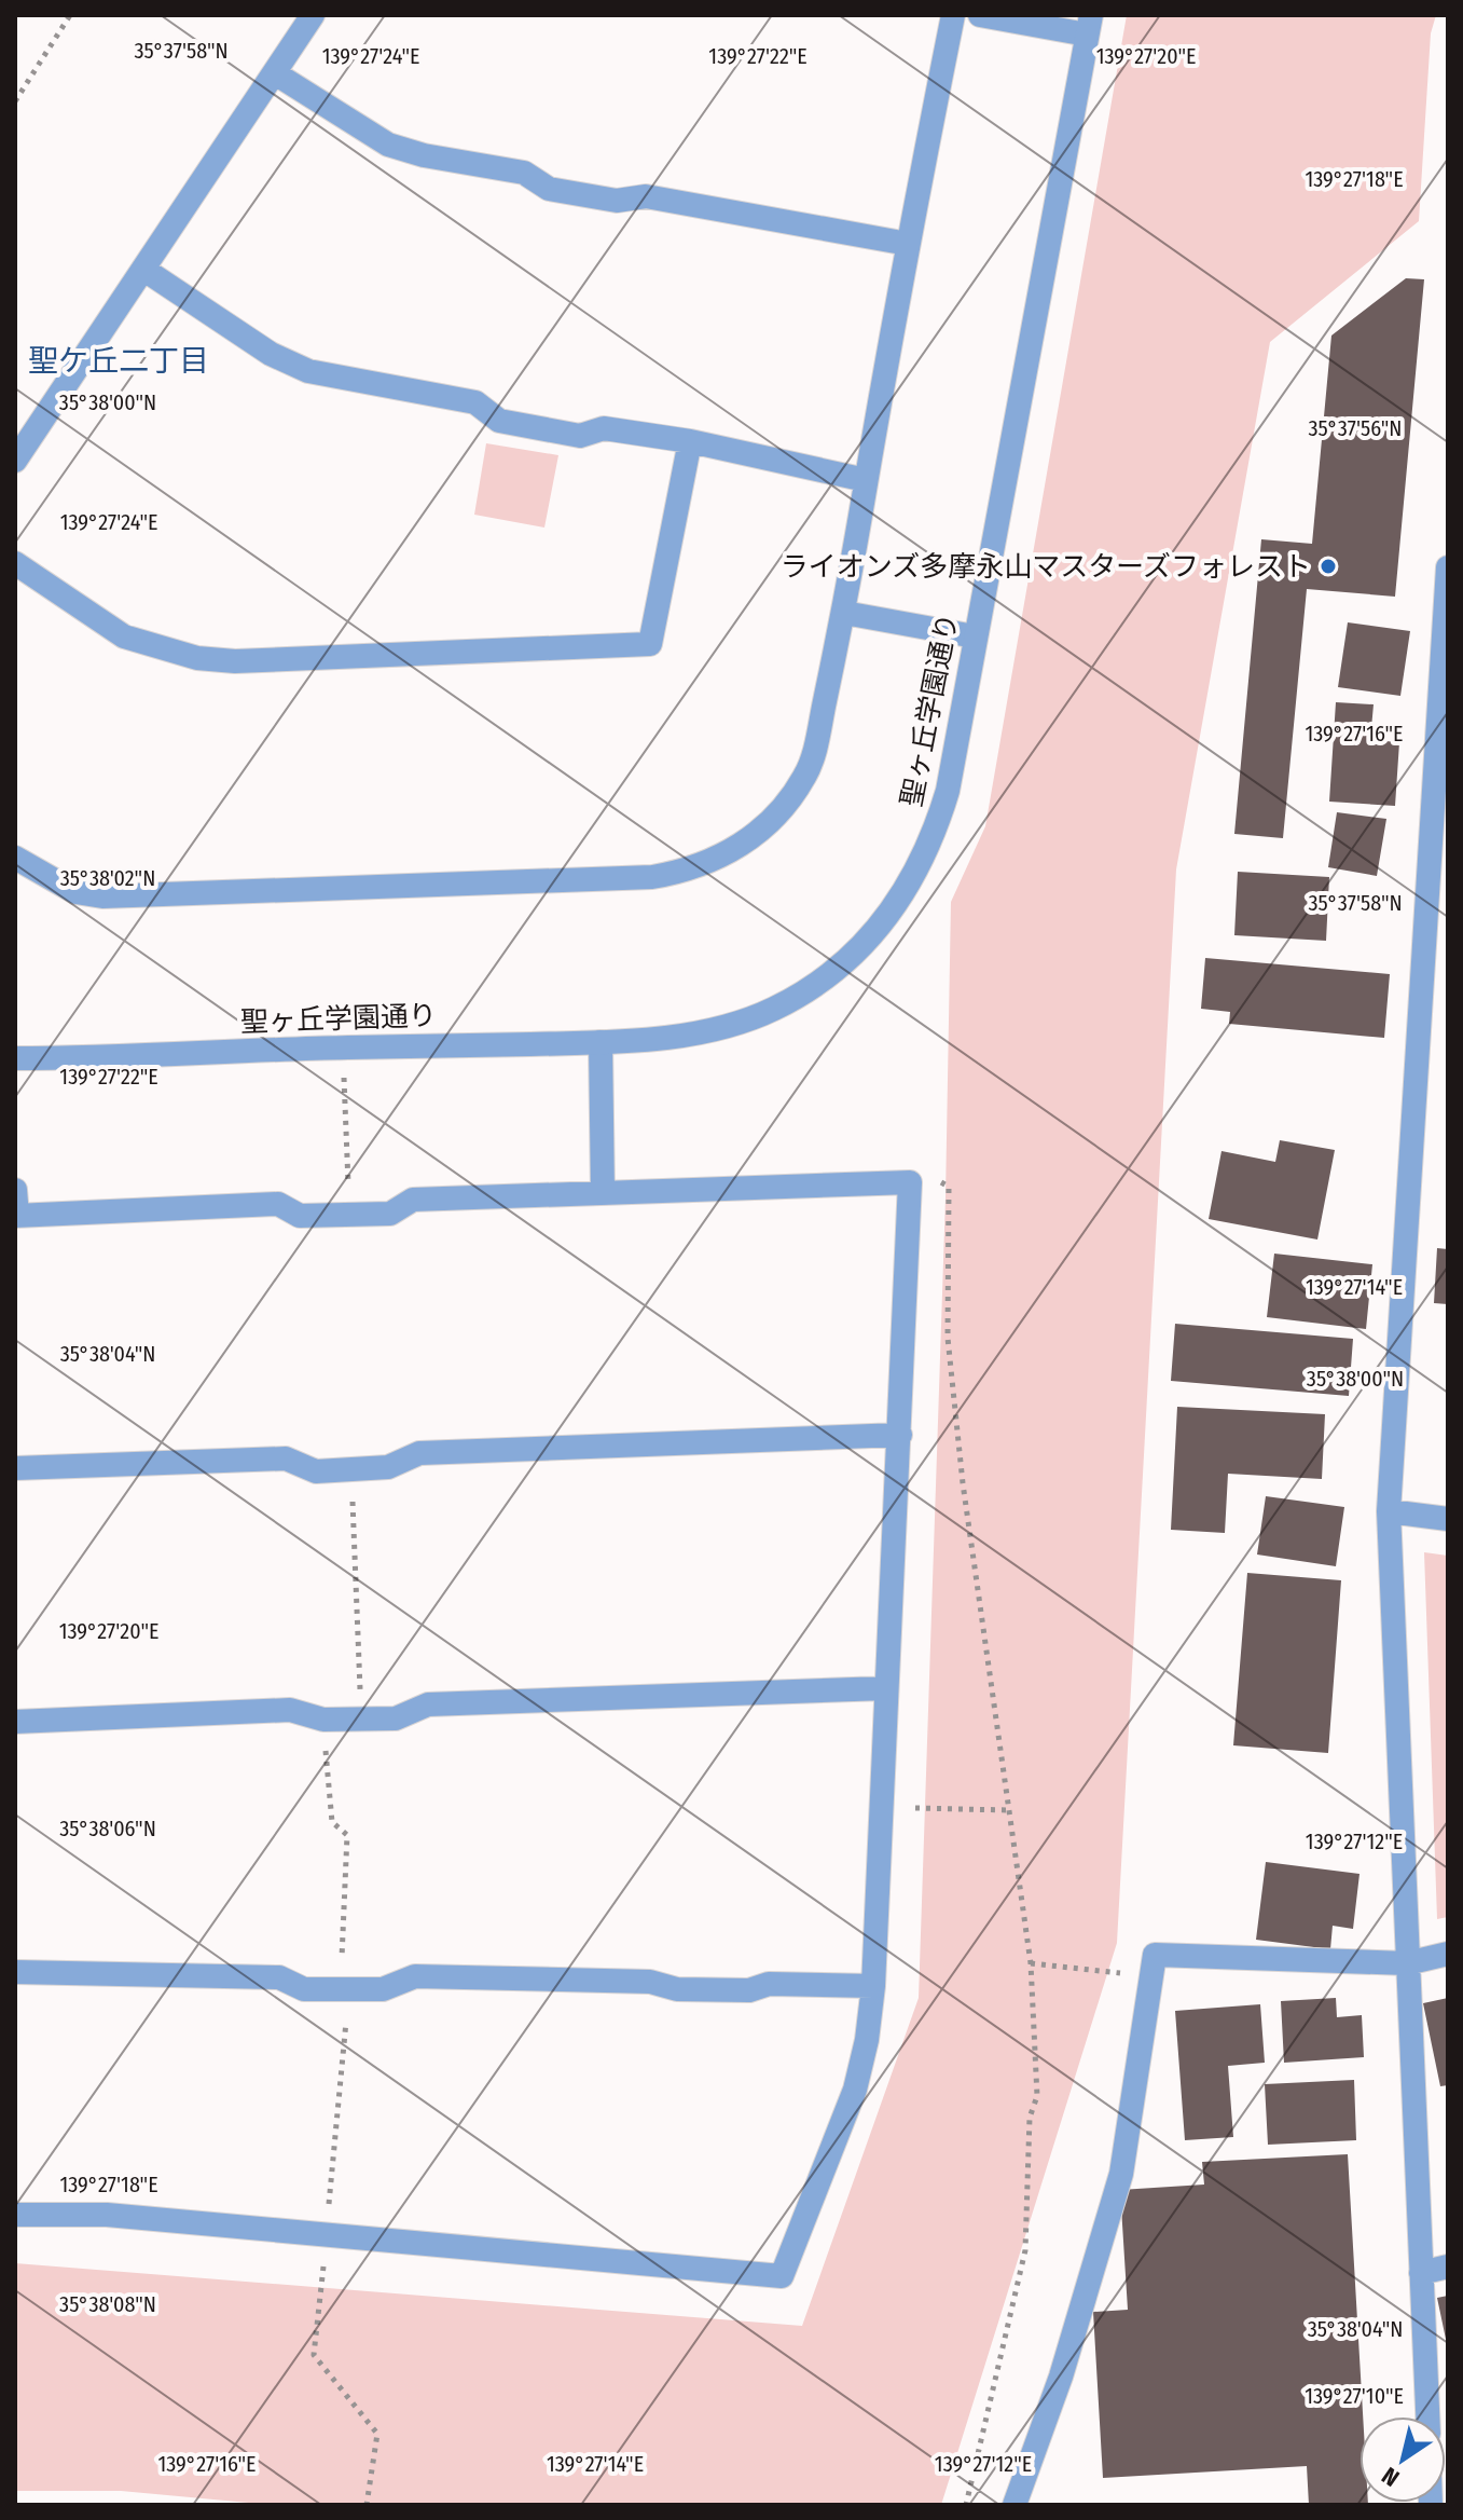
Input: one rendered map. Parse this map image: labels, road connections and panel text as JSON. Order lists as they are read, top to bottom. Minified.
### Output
{"streets":{"street":["聖ヶ丘学園通り"]},"districts":["聖ケ丘二丁目"],"places":["ライオンズ多摩永山マスターズフォレスト"],"north":"bottom left","coordinates":["35°37'58\"N","139°27'24\"E","139°27'22\"E","139°27'20\"E","139°27'18\"E","35°38'00\"N","35°37'56\"N","139°27'16\"E","35°38'02\"N","139°27'14\"E","35°38'04\"N","35°38'06\"N","139°27'12\"E","35°38'08\"N","139°27'10\"E"]}
